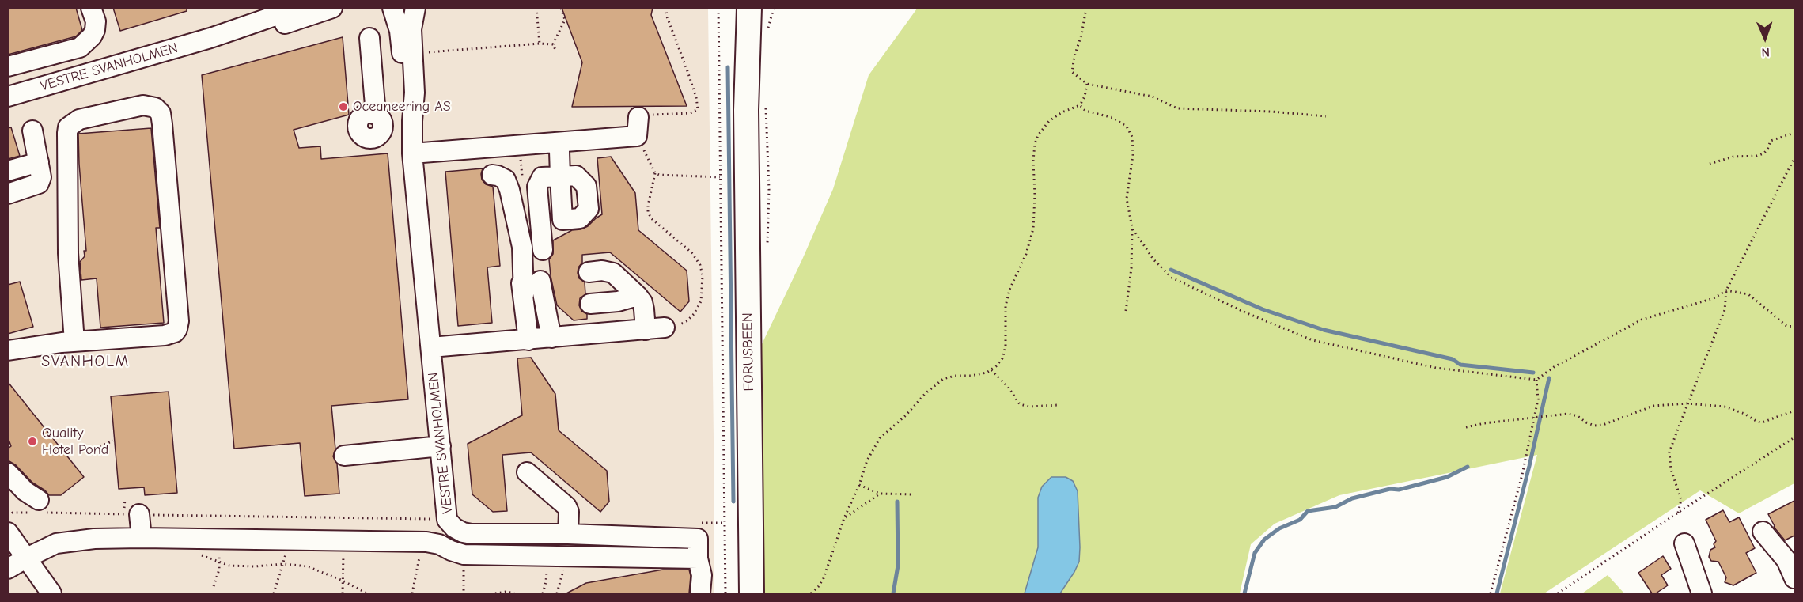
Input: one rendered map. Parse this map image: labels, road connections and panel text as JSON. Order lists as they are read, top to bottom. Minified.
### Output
{"streets":{"main road":["FORUSBEEN"],"street":["VESTRE SVANHOLMEN"]},"districts":["SVANHOLM"],"places":["Oceaneering AS","Quality Hotel Pond"],"north":"bottom"}
